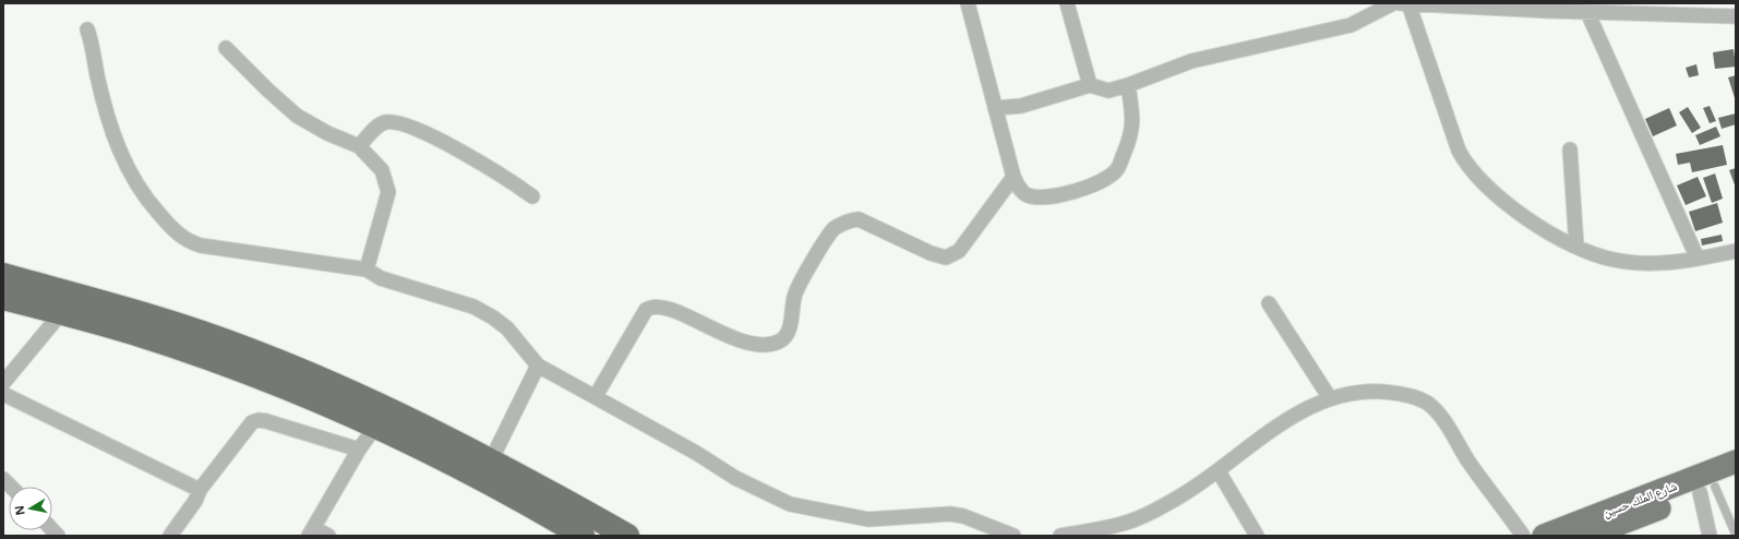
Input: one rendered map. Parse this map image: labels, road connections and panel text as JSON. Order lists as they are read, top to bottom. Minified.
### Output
{"streets":{"main road":["شارع الملك حسين"]},"north":"left"}
